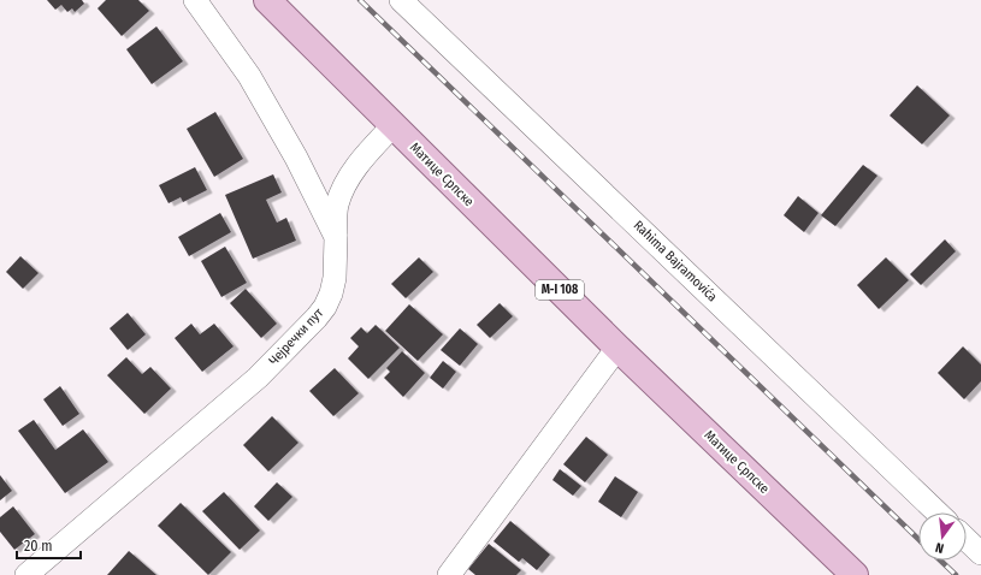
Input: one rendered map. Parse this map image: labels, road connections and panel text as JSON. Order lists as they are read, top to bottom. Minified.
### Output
{"streets":{"main road":["Матице Српске","M-I 108"],"street":["Rahima Bajramovića","Чејречки пут"]},"scale_bar":"20 m","north":"bottom"}
